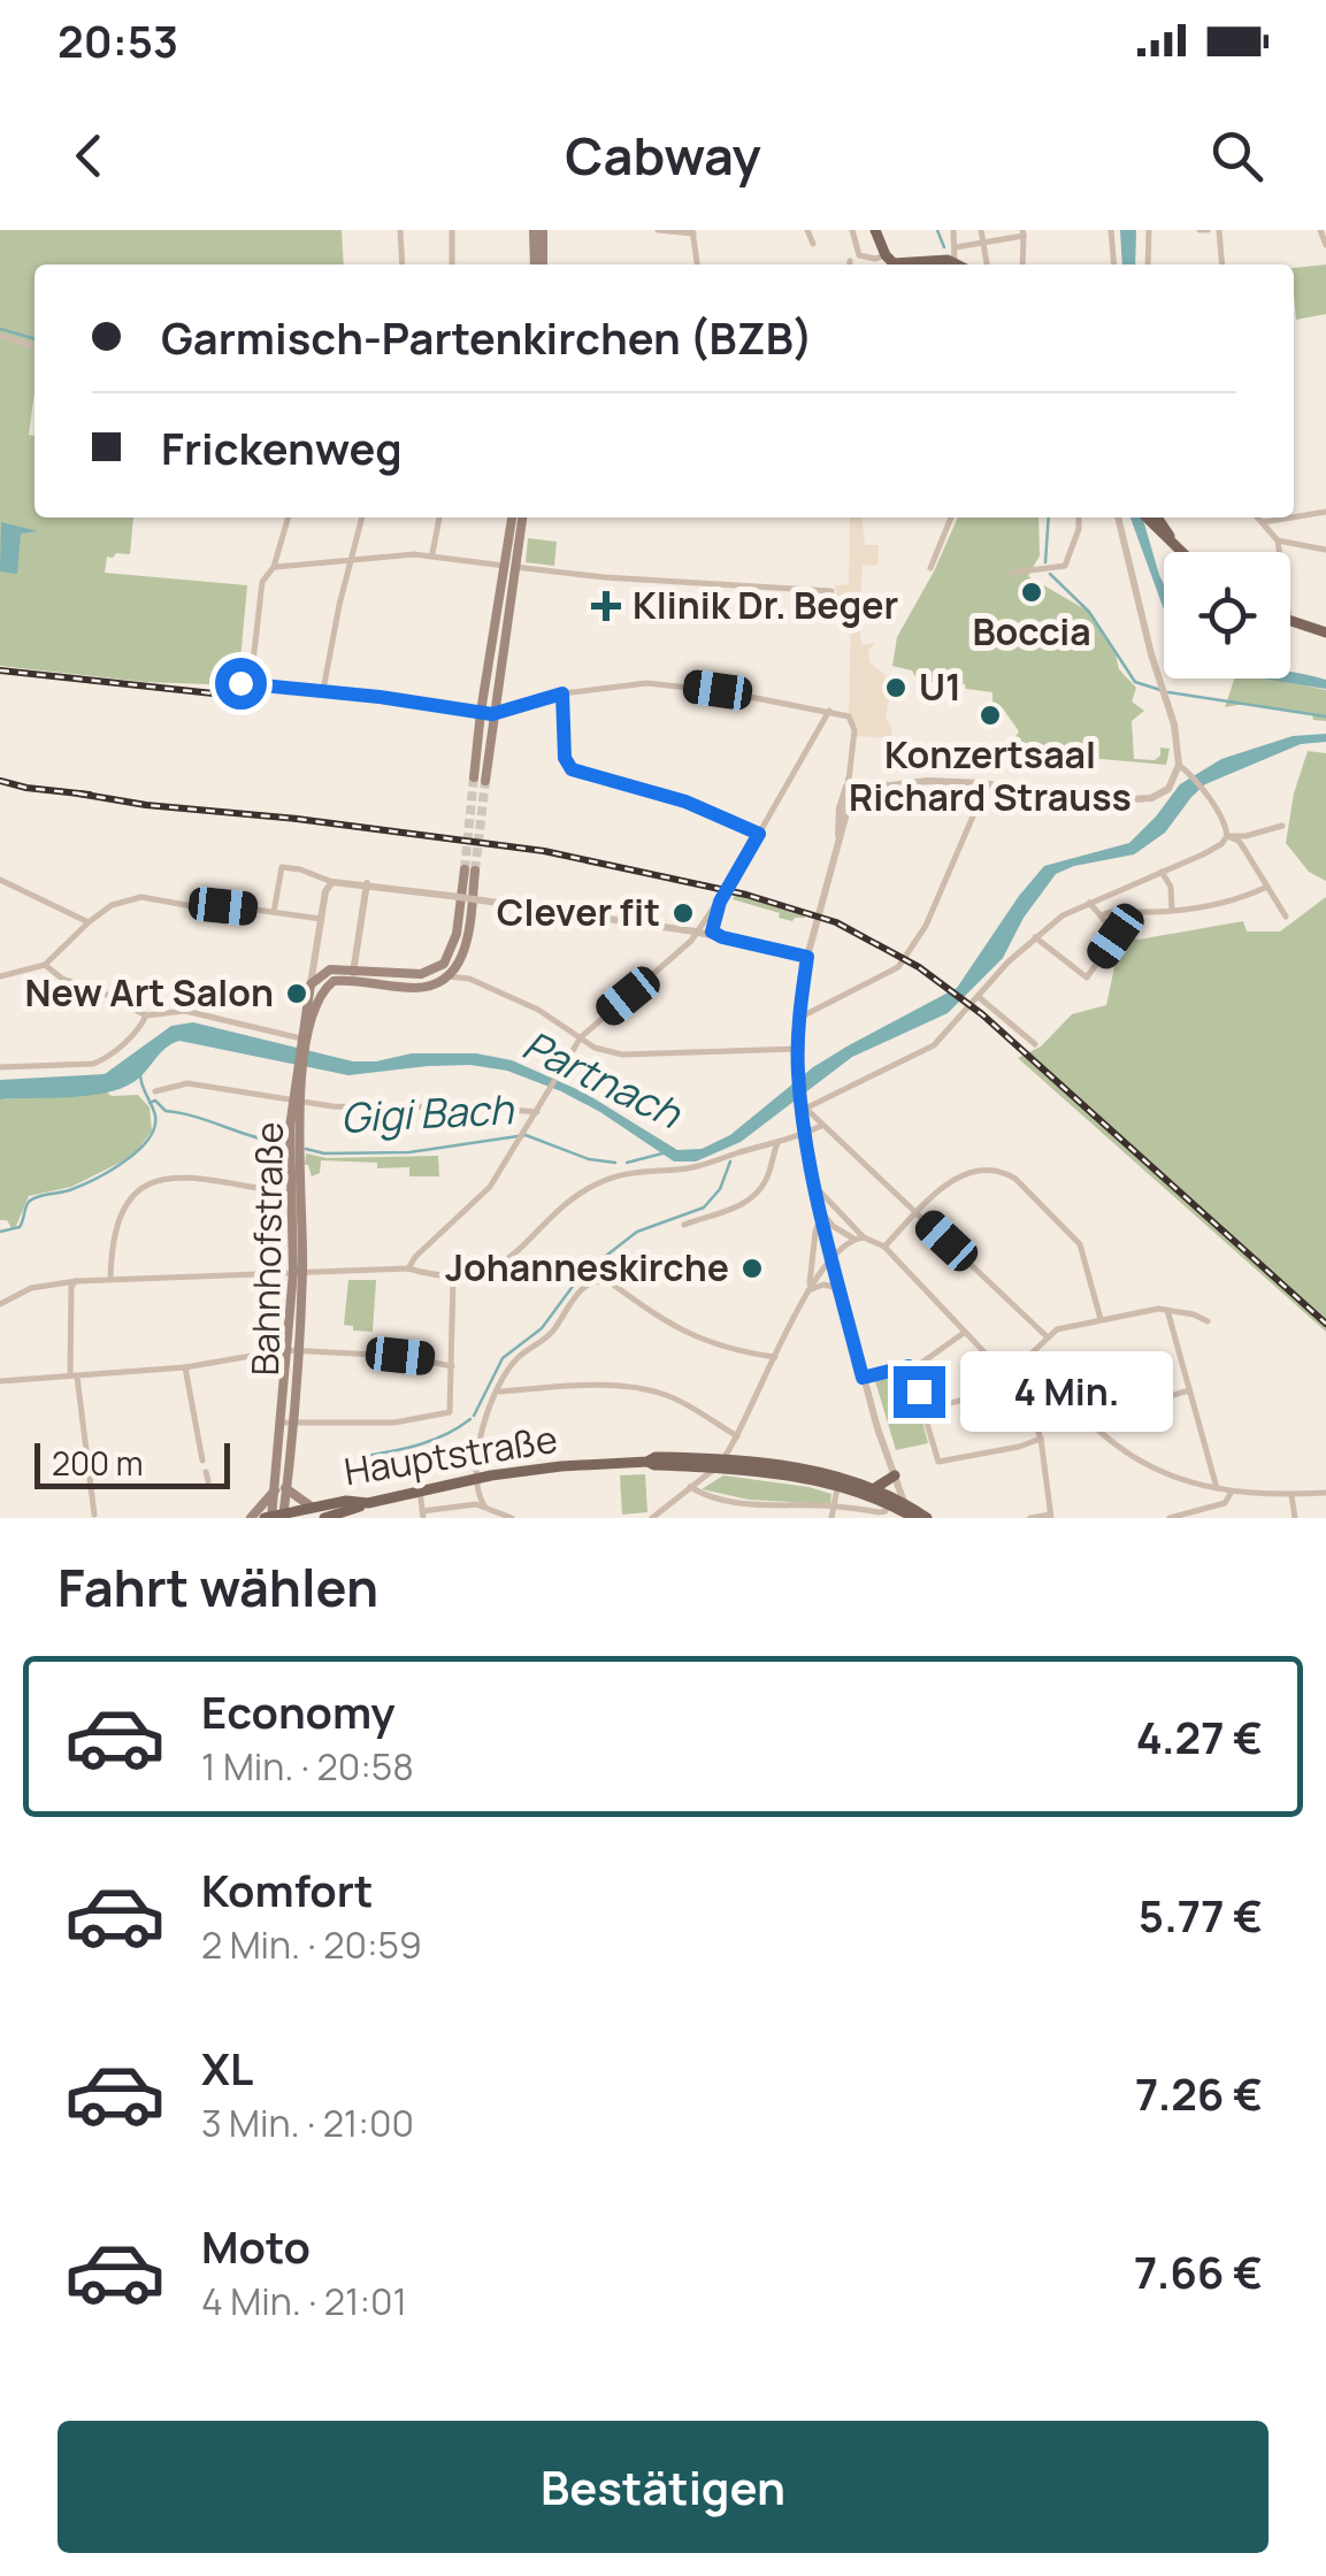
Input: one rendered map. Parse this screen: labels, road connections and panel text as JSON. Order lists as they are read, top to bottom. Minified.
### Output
{"streets":{"main road":["Bahnhofstraße","Hauptstraße"]},"water":["Partnach","Gigi Bach"],"places":{"other":["Boccia","U1","Konzertsaal Richard Strauss","Clever fit","New Art Salon","Johanneskirche"],"health":["Klinik Dr. Beger"]},"scale_bar":"200 m","page":{"status":"20:53","header":"Cabway","banner":["Garmisch-Partenkirchen (BZB)","Frickenweg"],"bubble":"4 Min.","scale":"200 m","heading":"Fahrt wählen","list":[{"name":"Economy","note":"1 Min. · 20:58","value":"4.27 €"},{"name":"Komfort","note":"2 Min. · 20:59","value":"5.77 €"},{"name":"XL","note":"3 Min. · 21:00","value":"7.26 €"},{"name":"Moto","note":"4 Min. · 21:01","value":"7.66 €"}],"buttons":"Bestätigen"}}
